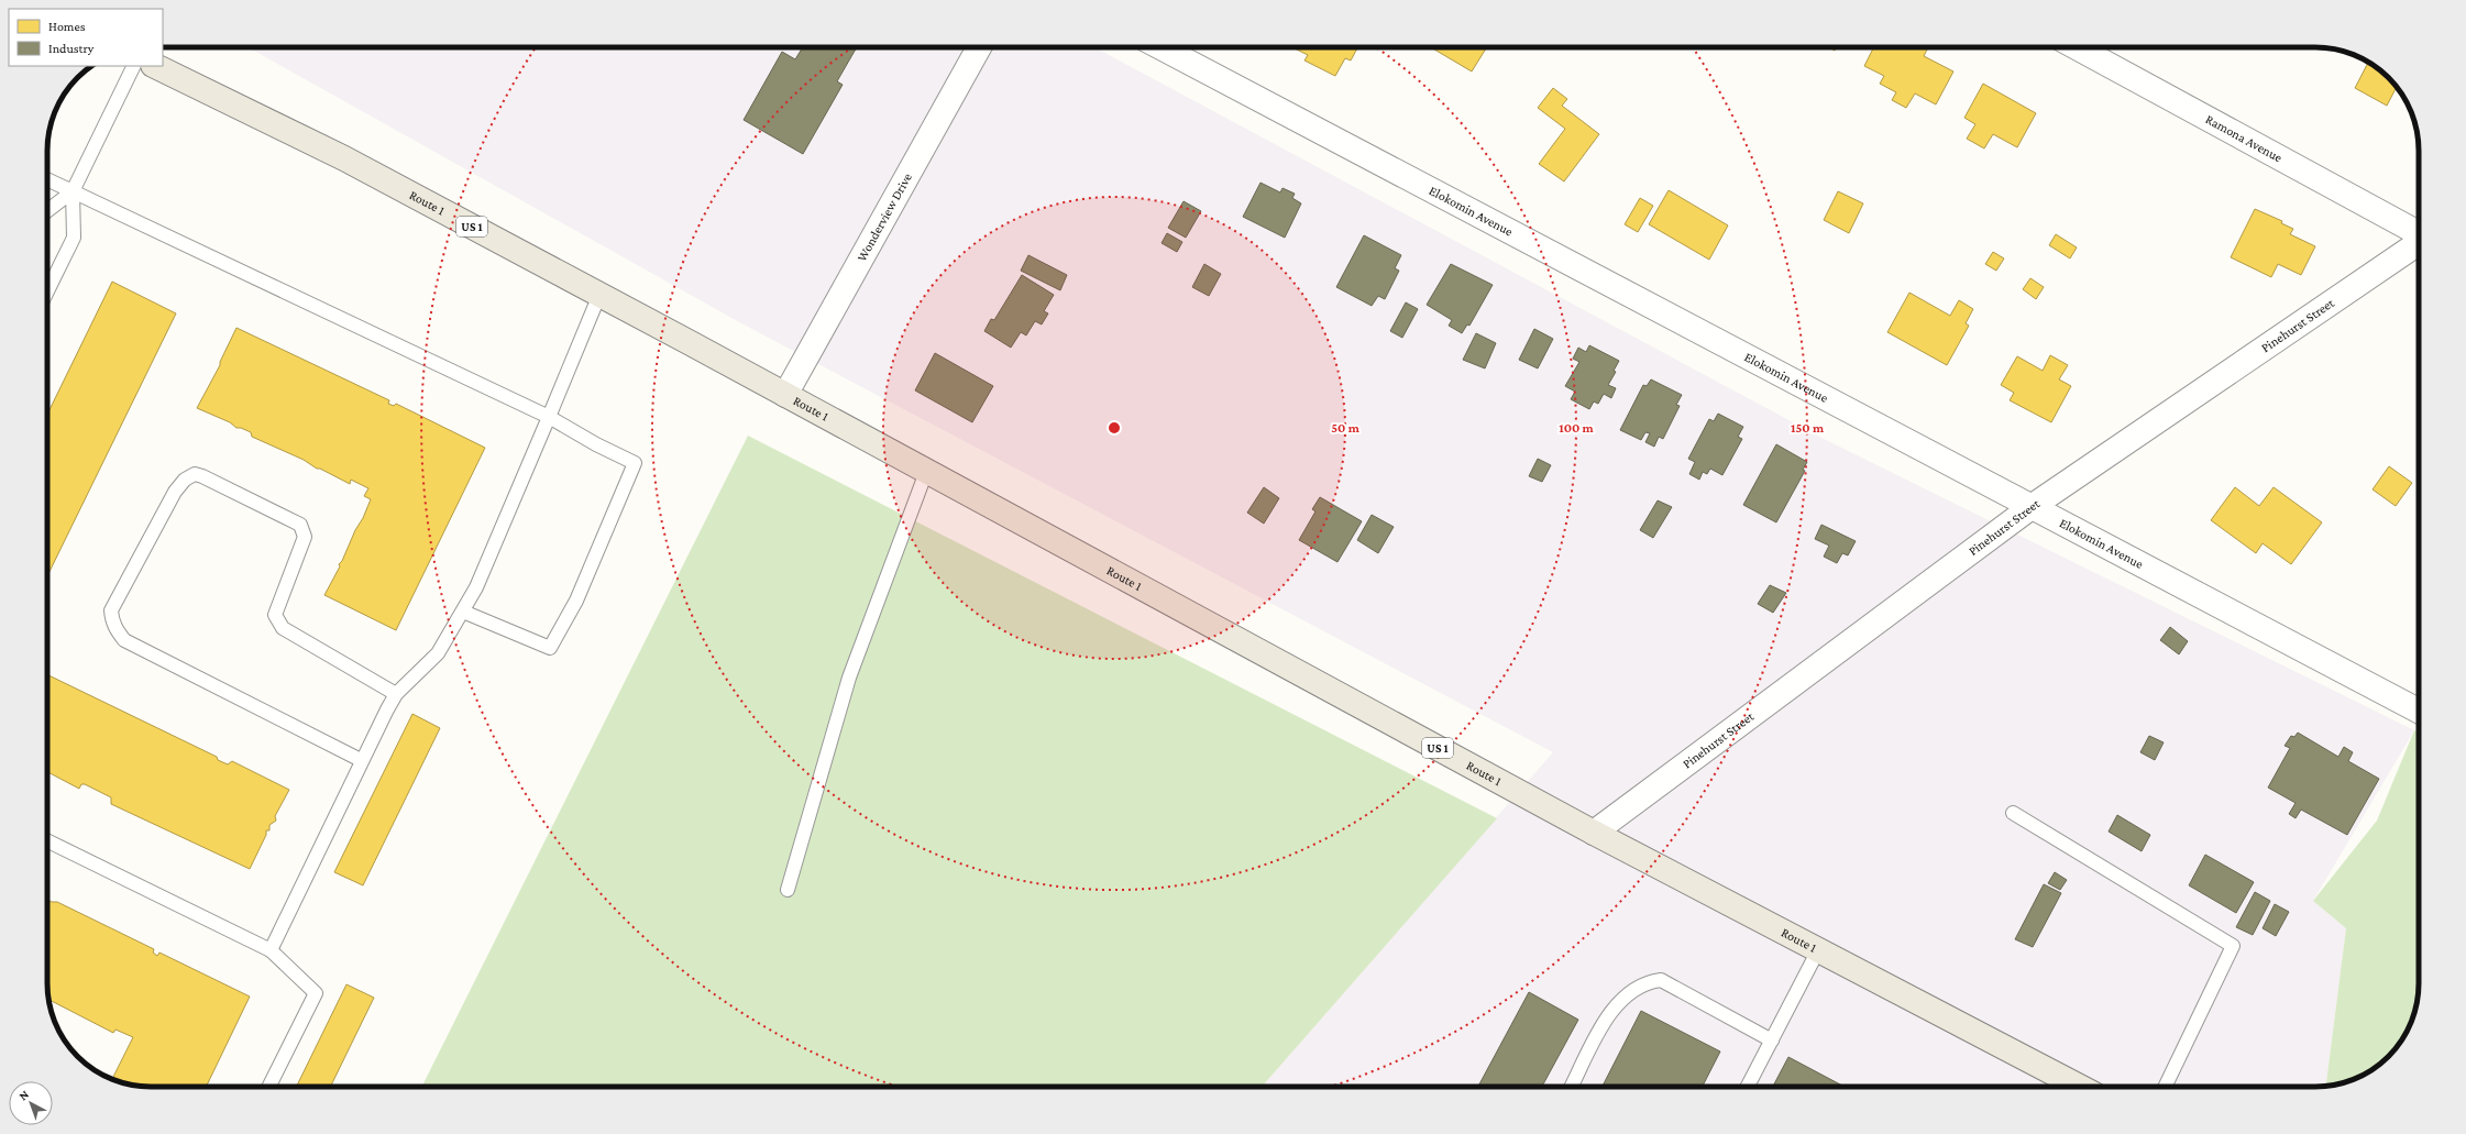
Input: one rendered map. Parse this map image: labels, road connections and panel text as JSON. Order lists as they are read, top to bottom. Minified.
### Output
{"streets":{"main road":["Route 1","US 1"],"street":["Ramona Avenue","Elokomin Avenue","Wonderview Drive","Pinehurst Street"]},"crossings":[["Route 1","Wonderview Drive"],["Route 1","Pinehurst Street"],["Elokomin Avenue","Pinehurst Street"]],"legend":["Homes","Industry"],"north":"top left","rings":["50 m","100 m","150 m"]}
